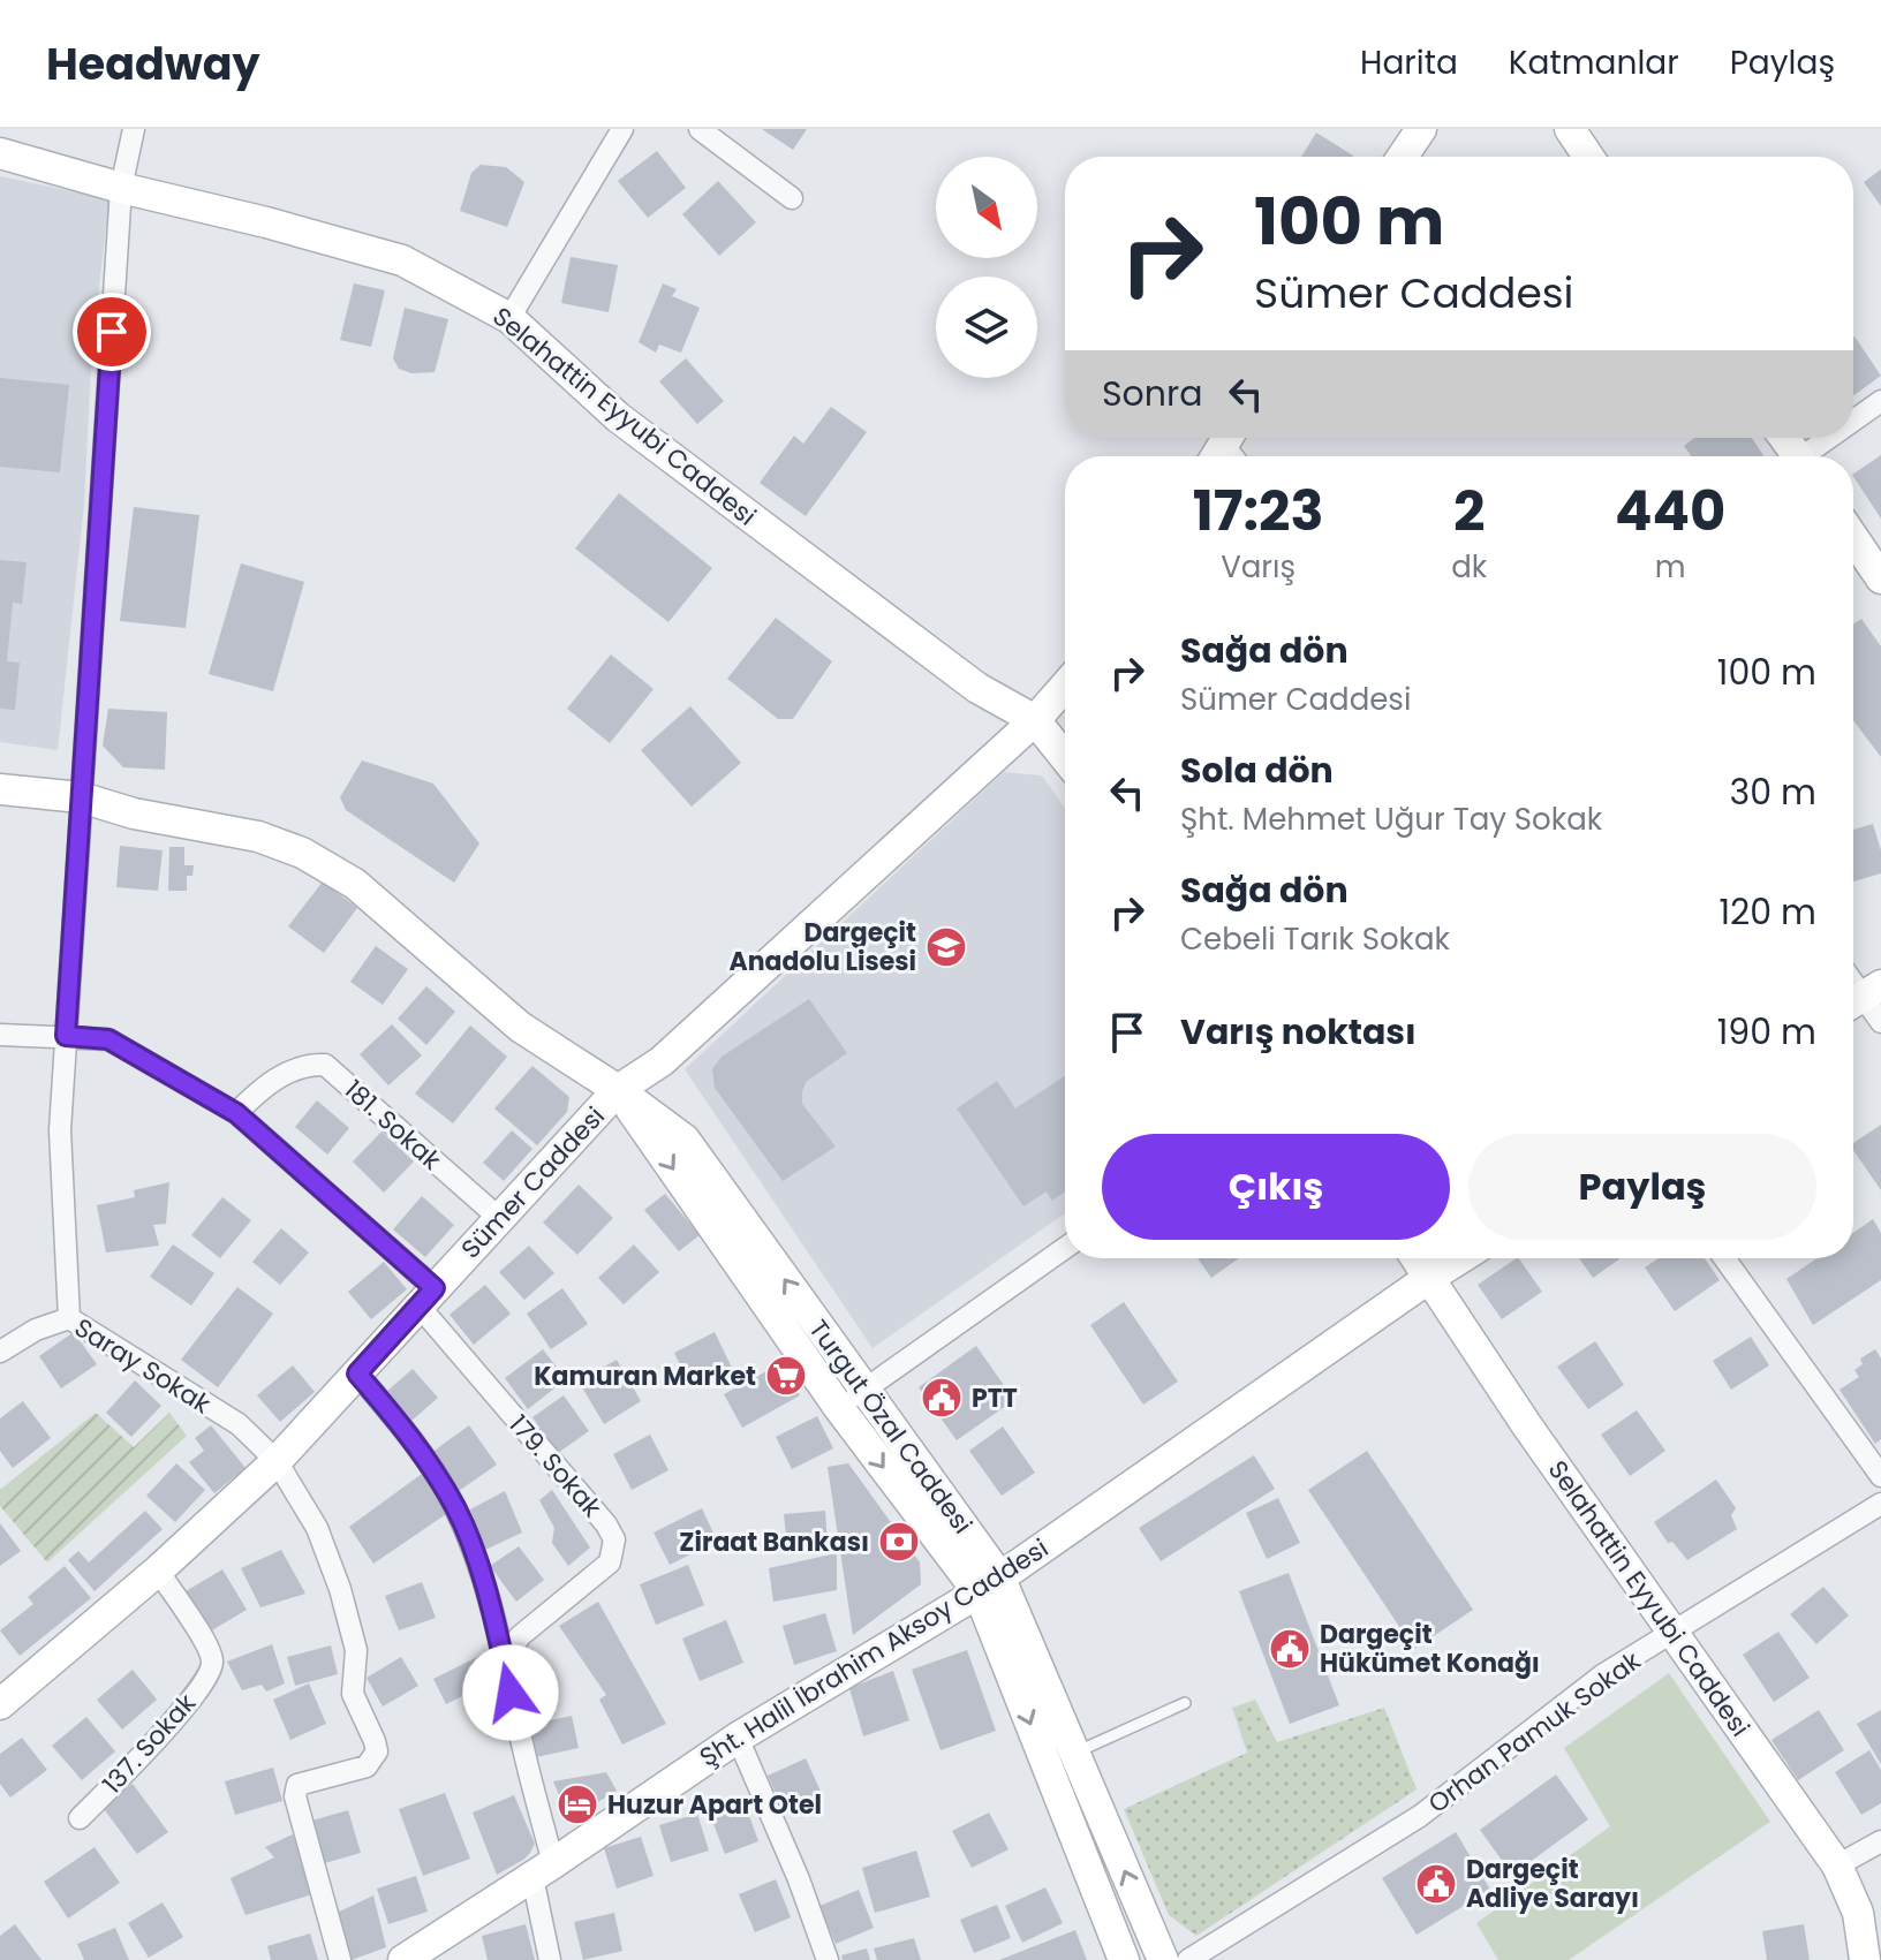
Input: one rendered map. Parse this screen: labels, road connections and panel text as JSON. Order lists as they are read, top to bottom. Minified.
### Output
{"streets":{"street":["Selahattin Eyyubi Caddesi","181. Sokak","Sümer Caddesi","Saray Sokak","Turgut Özal Caddesi","179. Sokak","Şht. Halil İbrahim Aksoy Caddesi","Orhan Pamuk Sokak","137. Sokak"]},"crossings":[["Selahattin Eyyubi Caddesi","Sümer Caddesi"],["Selahattin Eyyubi Caddesi","Şht. Halil İbrahim Aksoy Caddesi"],["Selahattin Eyyubi Caddesi","Orhan Pamuk Sokak"],["181. Sokak","Sümer Caddesi"],["Sümer Caddesi","Saray Sokak"],["Sümer Caddesi","Turgut Özal Caddesi"],["Sümer Caddesi","179. Sokak"],["Sümer Caddesi","137. Sokak"],["Turgut Özal Caddesi","Şht. Halil İbrahim Aksoy Caddesi"]],"places":{"school or university":["Dargeçit Anadolu Lisesi"],"supermarket":["Kamuran Market"],"public building":["PTT","Dargeçit Hükümet Konağı","Dargeçit Adliye Sarayı"],"bank":["Ziraat Bankası"],"hotel":["Huzur Apart Otel"]},"north":"bottom right","page":{"header":"Headway","nav":["Harita","Katmanlar","Paylaş"],"turn":["100 m","Sümer Caddesi"],"then":"Sonra","eta":["17:23","Varış","2","dk","440","m"],"list":[{"name":"Sağa dön","note":"Sümer Caddesi","value":"100 m"},{"name":"Sola dön","note":"Şht. Mehmet Uğur Tay Sokak","value":"30 m"},{"name":"Sağa dön","note":"Cebeli Tarık Sokak","value":"120 m"},{"name":"Varış noktası","value":"190 m"}],"buttons":["Çıkış","Paylaş"]}}
